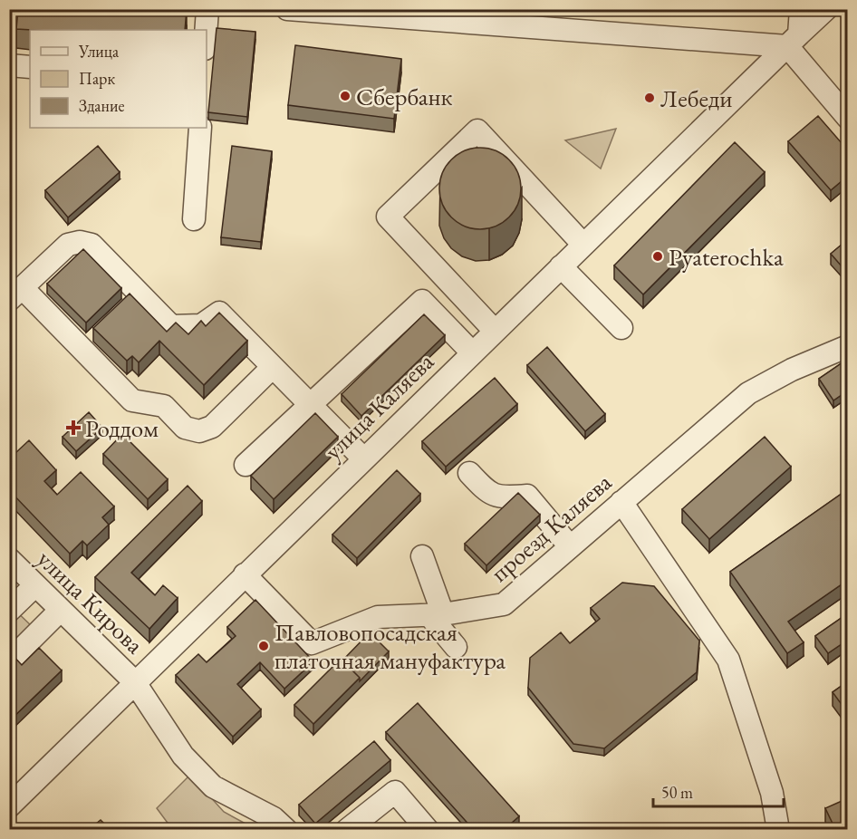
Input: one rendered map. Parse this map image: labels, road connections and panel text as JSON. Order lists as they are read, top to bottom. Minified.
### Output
{"streets":{"street":["улица Каляева","проезд Каляева","улица Кирова"]},"crossings":[["улица Каляева","проезд Каляева"],["улица Каляева","улица Кирова"]],"places":{"other":["Сбербанк","Лебеди","Pyaterochka","Павловопосадская платочная мануфактура"],"health":["Роддом"]},"legend":["Улица","Парк","Здание"],"scale_bar":"50 m"}
